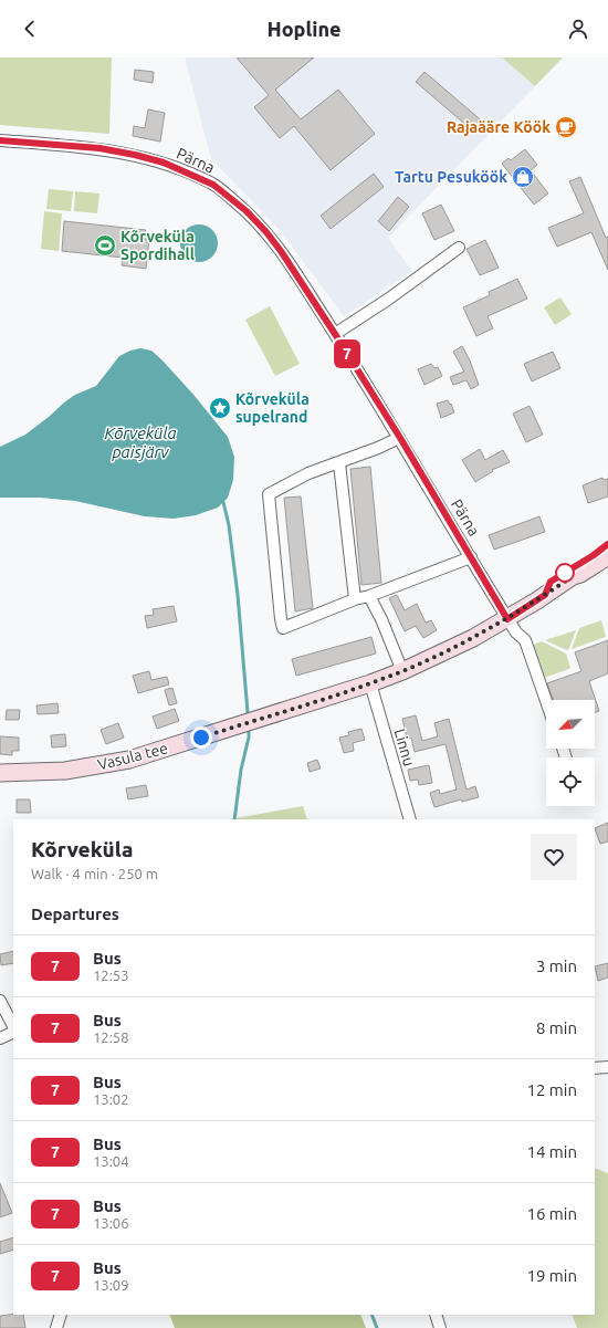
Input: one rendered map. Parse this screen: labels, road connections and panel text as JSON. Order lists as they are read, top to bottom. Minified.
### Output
{"streets":{"street":["Pärna","Linnu","Vasula tee"]},"crossings":[["Pärna","Vasula tee"],["Linnu","Vasula tee"]],"water":["Kõrveküla paisjärv"],"places":{"cafe":["Rajaääre Köök"],"shop":["Tartu Pesuköök"],"sports":["Kõrveküla Spordihall"],"place":["Kõrveküla supelrand"]},"lines":["bus line 7"],"north":"bottom left","page":{"header":"Hopline","on_map":"7","heading":[["Kõrveküla","Walk · 4 min · 250 m"],"Departures"],"list":[{"mark":"7","name":"Bus","note":"12:53","value":"3 min"},{"mark":"7","name":"Bus","note":"12:58","value":"8 min"},{"mark":"7","name":"Bus","note":"13:02","value":"12 min"},{"mark":"7","name":"Bus","note":"13:04","value":"14 min"},{"mark":"7","name":"Bus","note":"13:06","value":"16 min"},{"mark":"7","name":"Bus","note":"13:09","value":"19 min"}]}}
